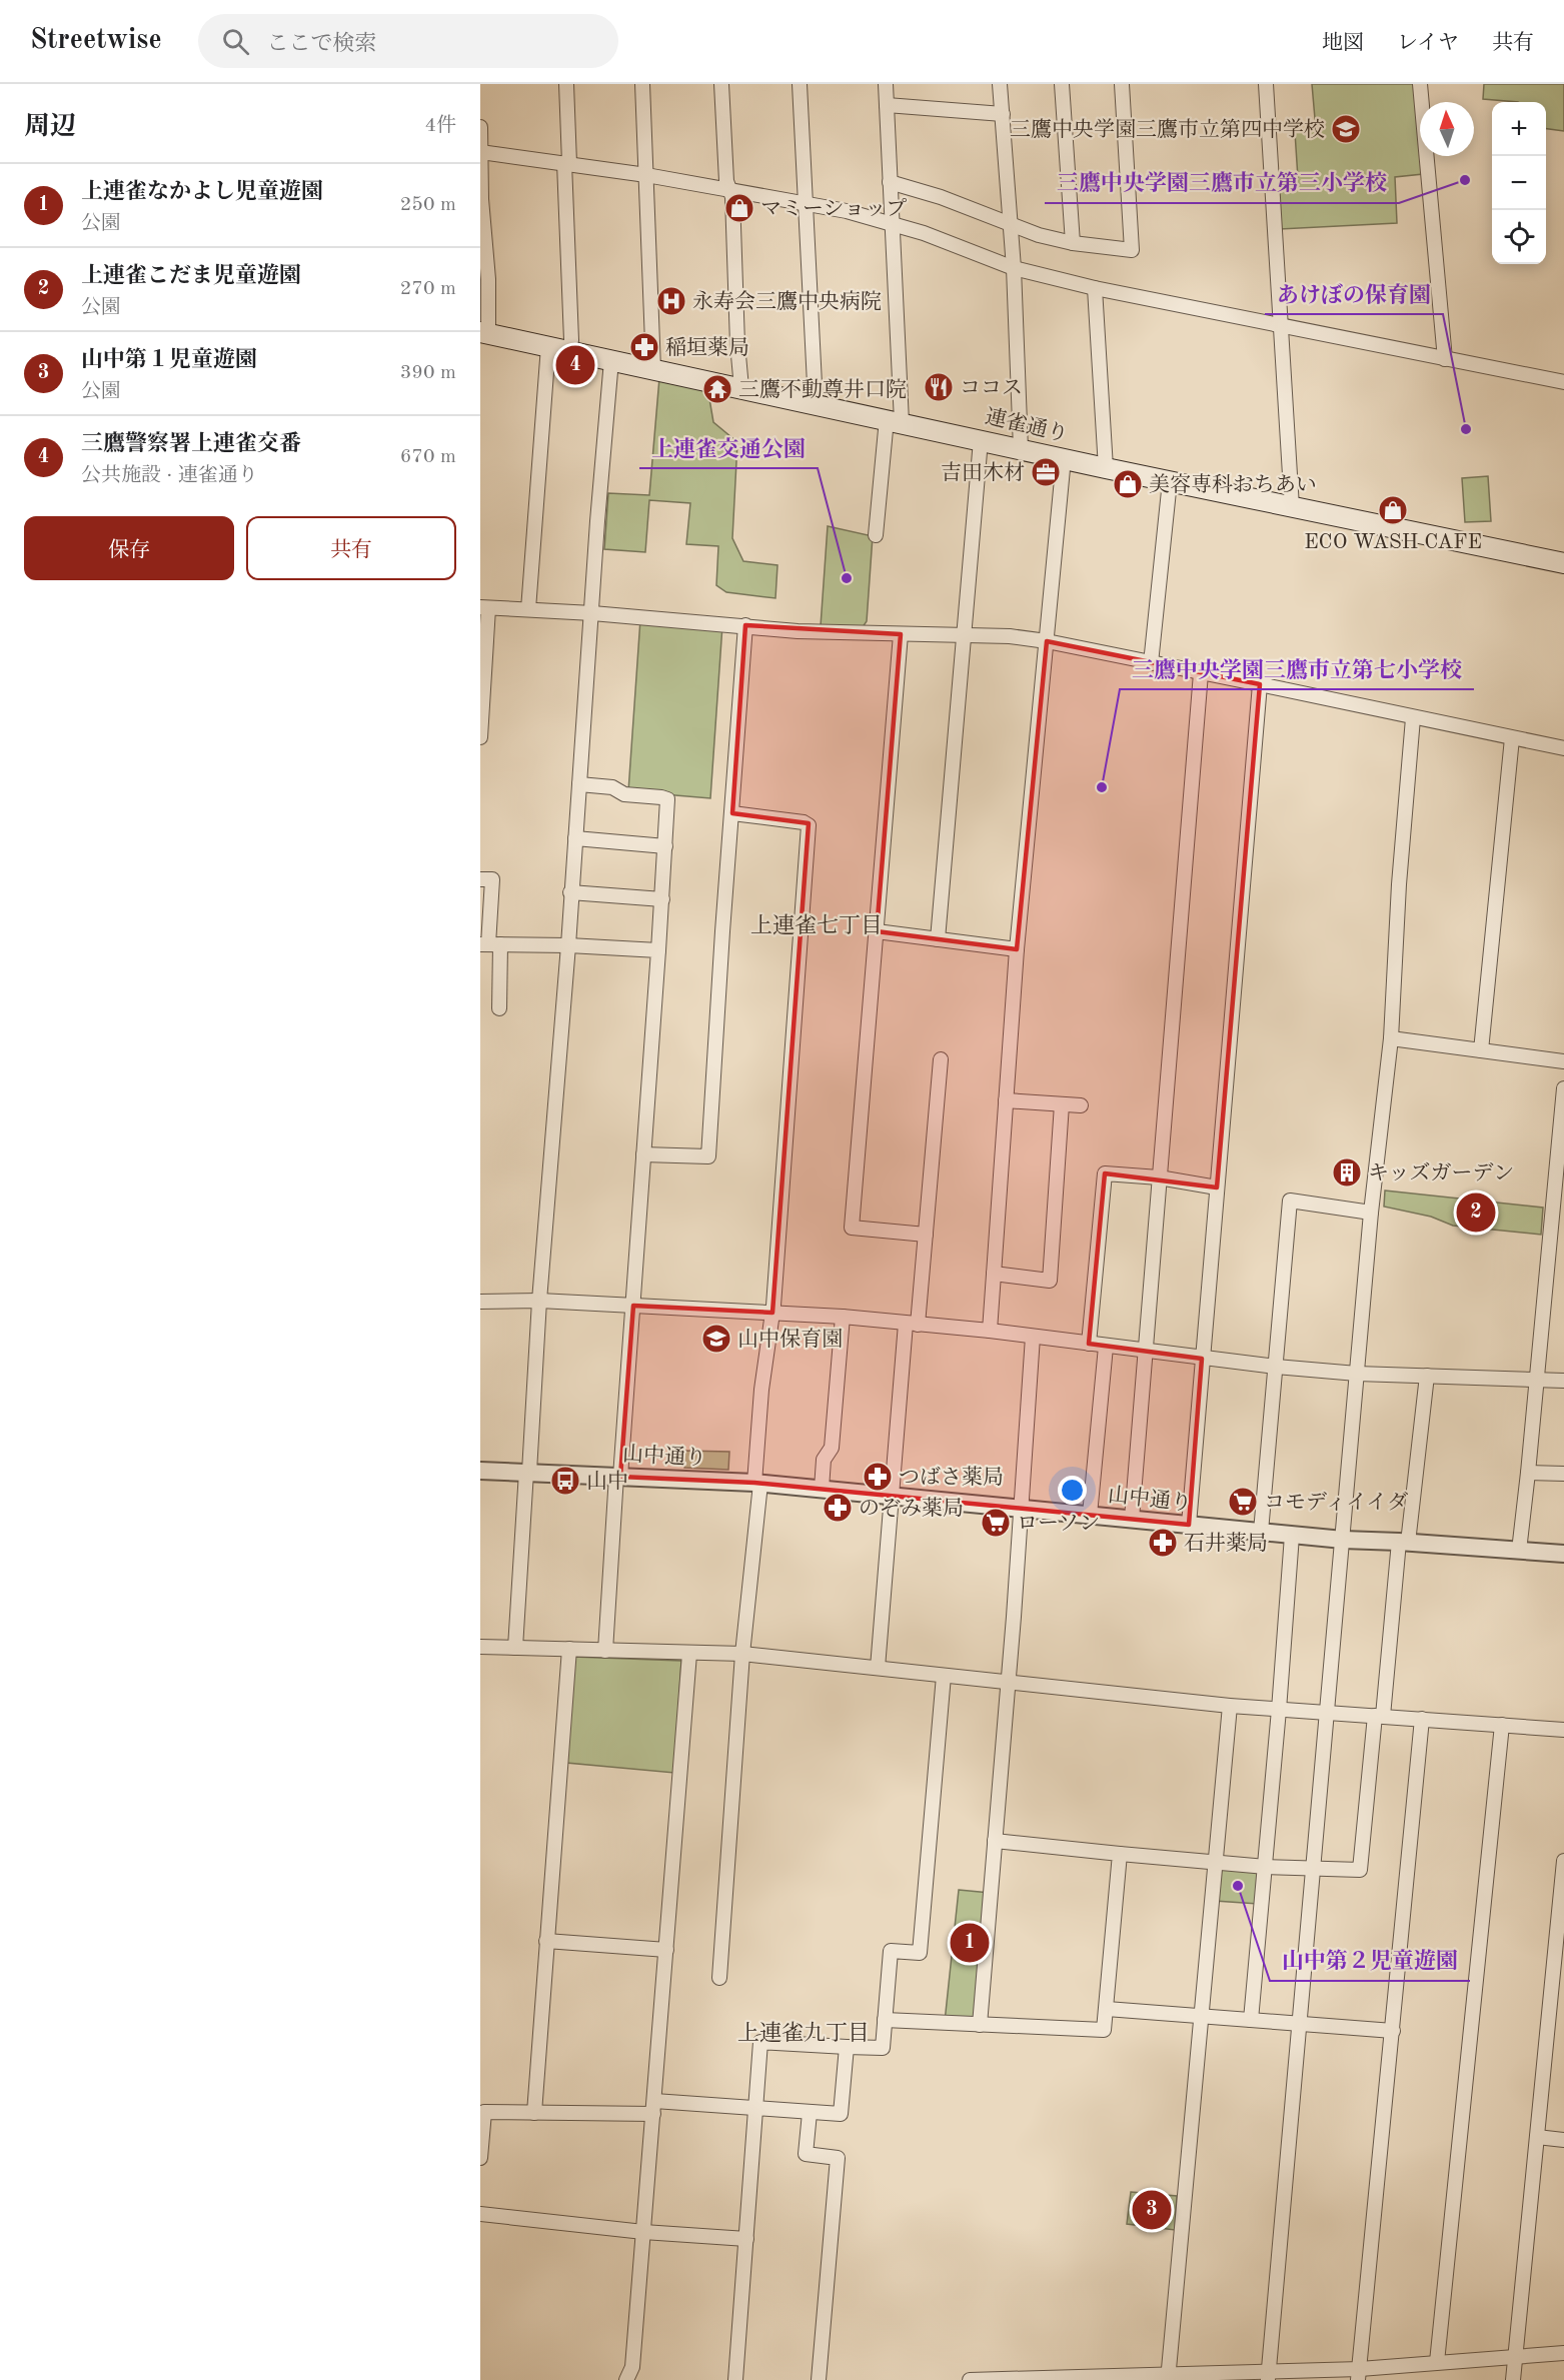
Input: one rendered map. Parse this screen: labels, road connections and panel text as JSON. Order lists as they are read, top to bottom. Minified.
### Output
{"streets":{"main road":["連雀通り"],"street":["山中通り"]},"districts":["上連雀七丁目","上連雀九丁目"],"places":{"school or university":["三鷹中央学園三鷹市立第四中学校","山中保育園"],"other":["三鷹中央学園三鷹市立第三小学校","あけぼの保育園","上連雀交通公園","三鷹中央学園三鷹市立第七小学校","山中第２児童遊園"],"shop":["マミーショップ","美容専科おちあい","ECO WASH CAFE"],"hospital":["永寿会三鷹中央病院"],"pharmacy":["稲垣薬局","つばさ薬局","のぞみ薬局","石井薬局"],"restaurant":["ココス"],"temple":["三鷹不動尊井口院"],"office":["吉田木材"],"building":["キッズガーデン"],"bus stop":["山中"],"supermarket":["コモディイイダ","ローソン"]},"north":"top","page":{"header":"Streetwise","search":"ここで検索","nav":["地図","レイヤ","共有"],"heading":["周辺","4件"],"map_buttons":["+","−"],"list":[{"mark":"1","name":"上連雀なかよし児童遊園","note":"公園","value":"250 m"},{"mark":"2","name":"上連雀こだま児童遊園","note":"公園","value":"270 m"},{"mark":"3","name":"山中第１児童遊園","note":"公園","value":"390 m"},{"mark":"4","name":"三鷹警察署上連雀交番","note":"公共施設 · 連雀通り","value":"670 m"}],"pins":["4","2","1","3"],"buttons":["保存","共有"]}}
